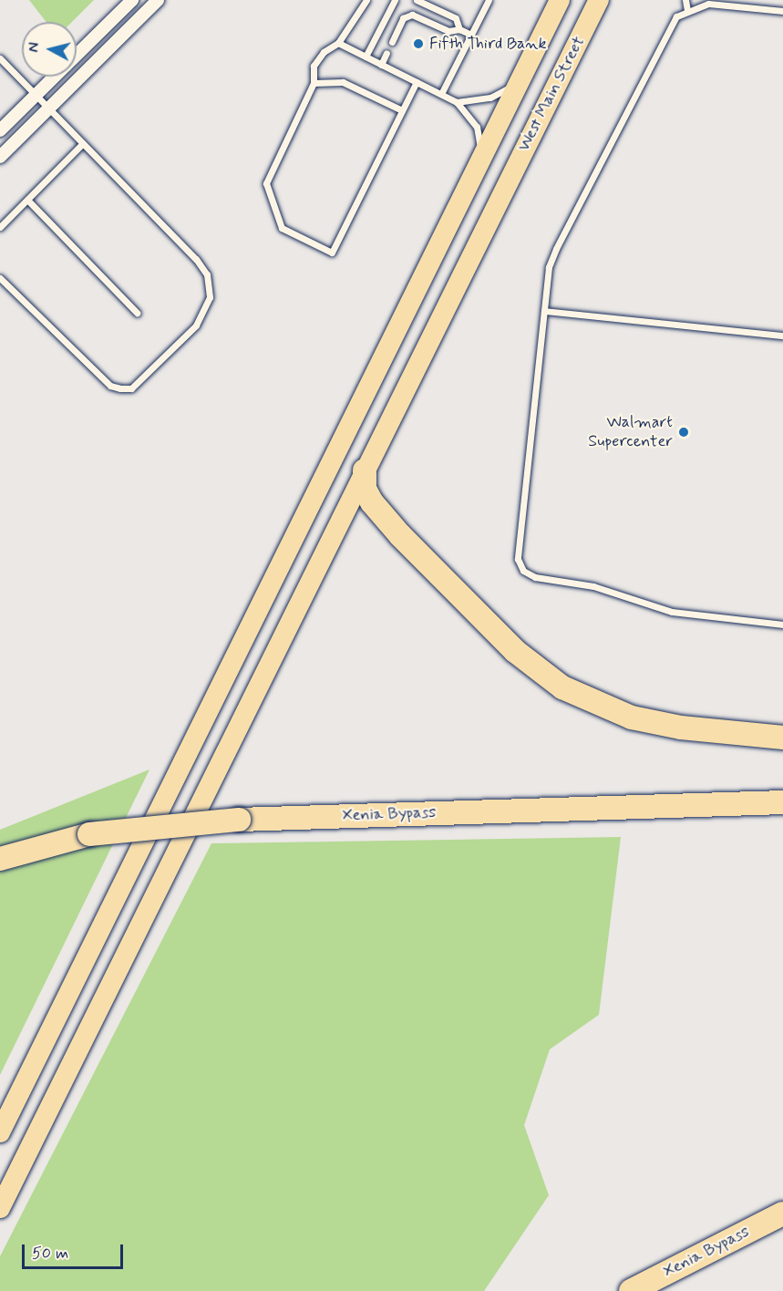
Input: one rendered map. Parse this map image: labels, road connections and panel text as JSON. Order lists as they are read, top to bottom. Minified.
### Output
{"streets":{"highway":["Xenia Bypass"],"main road":["West Main Street"]},"places":["Fifth Third Bank","Walmart Supercenter"],"scale_bar":"50 m","north":"left"}
